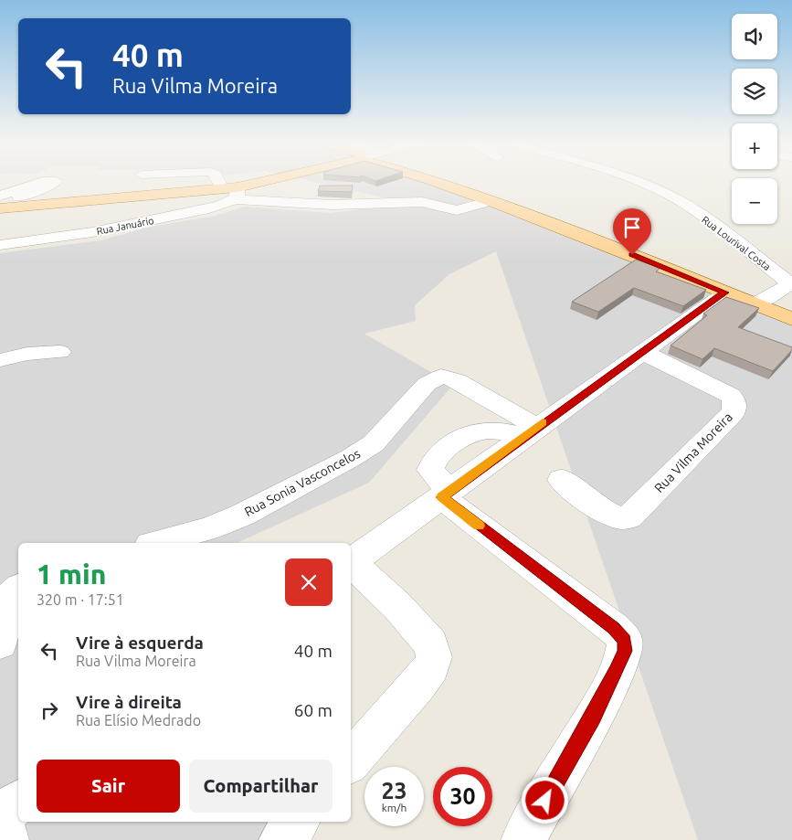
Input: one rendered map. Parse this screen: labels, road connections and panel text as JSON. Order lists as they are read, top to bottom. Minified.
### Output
{"streets":{"street":["Rua Januário","Rua Lourival Costa","Rua Vilma Moreira","Rua Sonia Vasconcelos"]},"page":{"map_buttons":["+","−"],"turn":["40 m","Rua Vilma Moreira"],"heading":["1 min","320 m · 17:51"],"list":[{"name":"Vire à esquerda","note":"Rua Vilma Moreira","value":"40 m"},{"name":"Vire à direita","note":"Rua Elísio Medrado","value":"60 m"}],"buttons":["Sair","Compartilhar"],"speed":"23 km/h","limit":"30"}}
